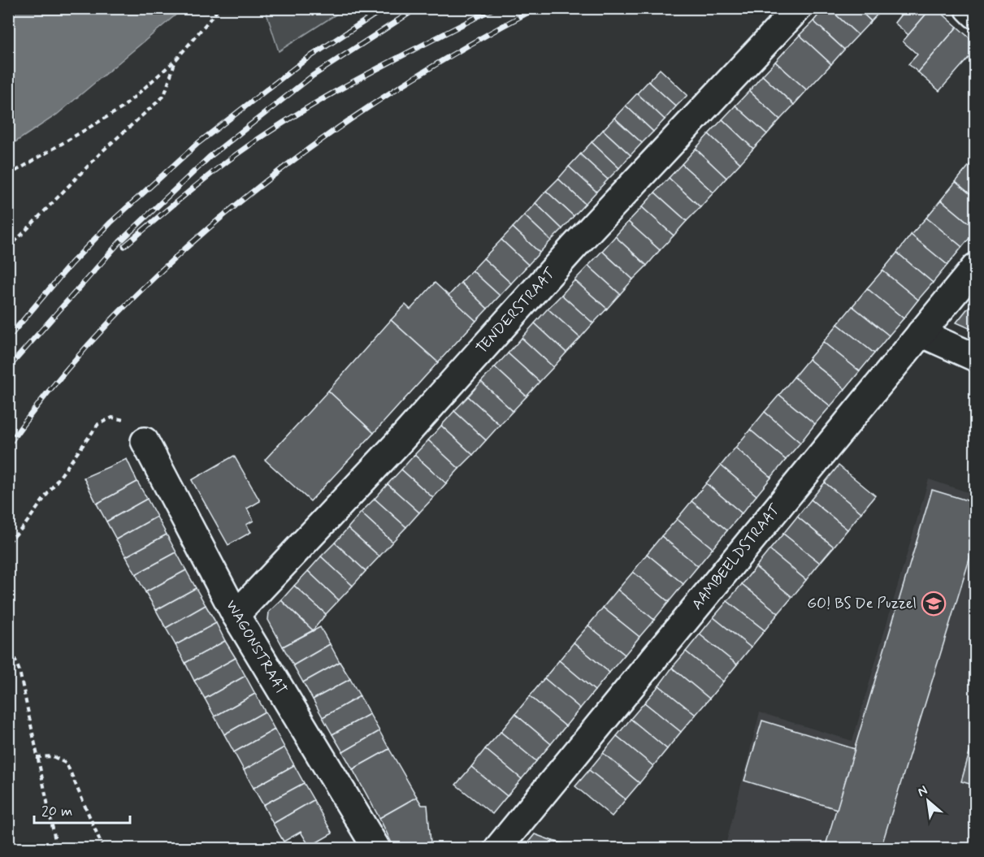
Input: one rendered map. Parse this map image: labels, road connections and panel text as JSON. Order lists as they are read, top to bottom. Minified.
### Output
{"streets":{"street":["TENDERSTRAAT","AAMBEELDSTRAAT","WAGONSTRAAT"]},"crossings":[["TENDERSTRAAT","WAGONSTRAAT"]],"places":{"school or university":["GO! BS De Puzzel"]},"scale_bar":"20 m","north":"top left"}
